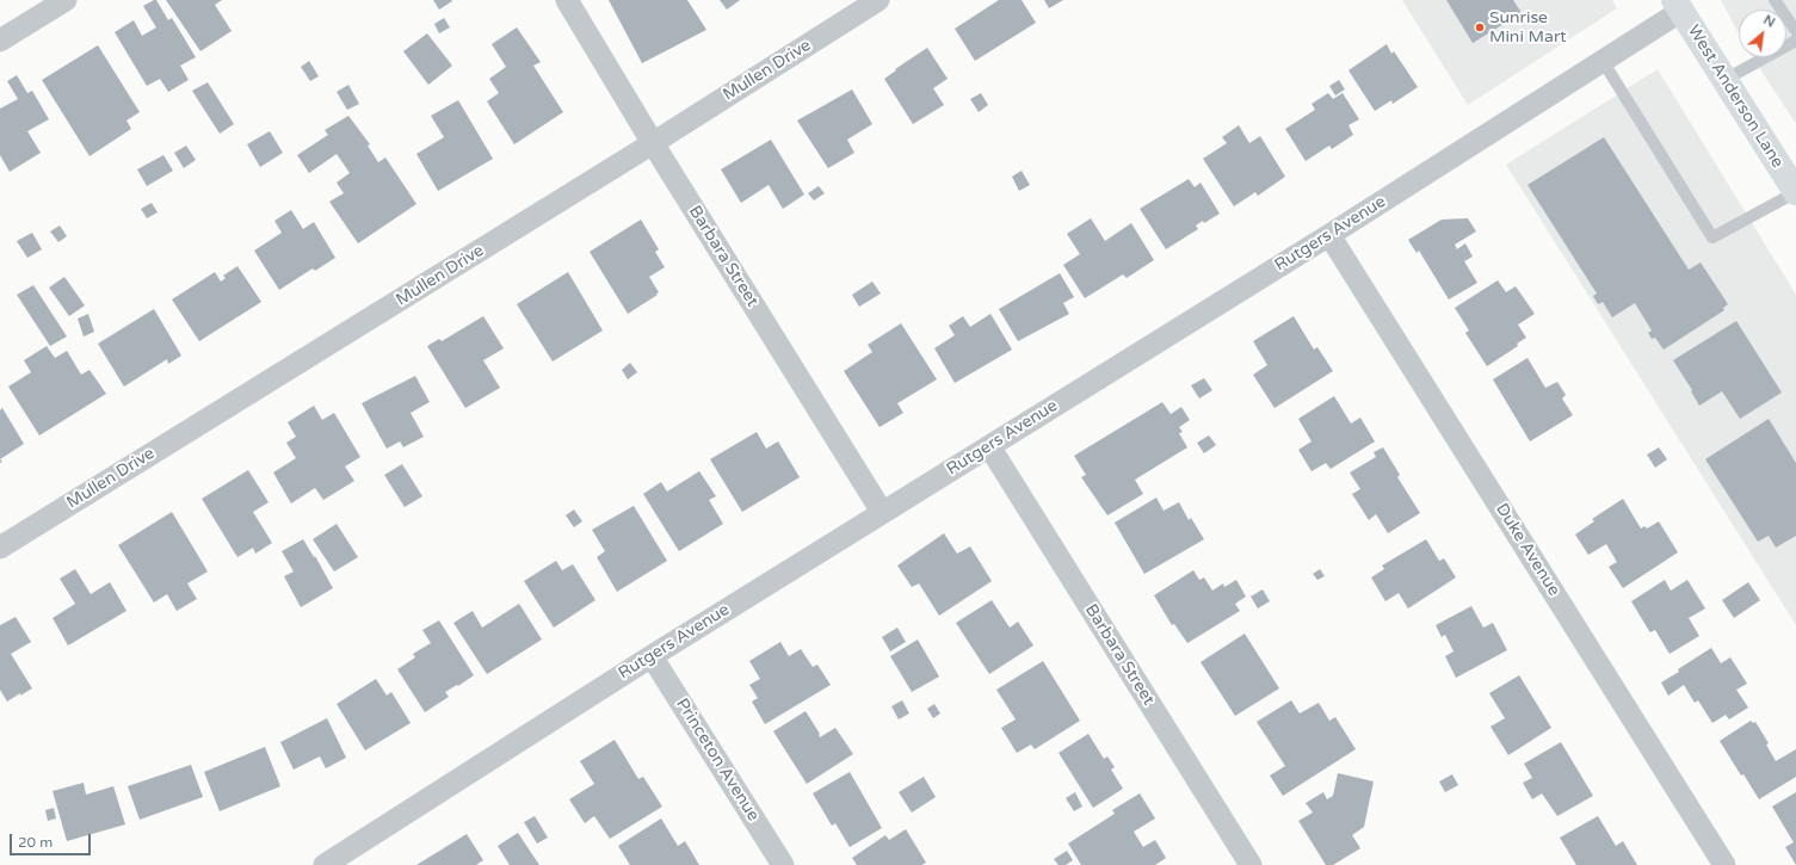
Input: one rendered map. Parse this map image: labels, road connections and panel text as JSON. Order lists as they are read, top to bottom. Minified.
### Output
{"streets":{"main road":["West Anderson Lane"],"street":["Mullen Drive","Rutgers Avenue","Barbara Street","Duke Avenue","Princeton Avenue"]},"crossings":[["Mullen Drive","Barbara Street"],["West Anderson Lane","Rutgers Avenue"],["Rutgers Avenue","Barbara Street"],["Rutgers Avenue","Duke Avenue"],["Rutgers Avenue","Princeton Avenue"]],"places":["Sunrise Mini Mart"],"scale_bar":"20 m","north":"top right"}
